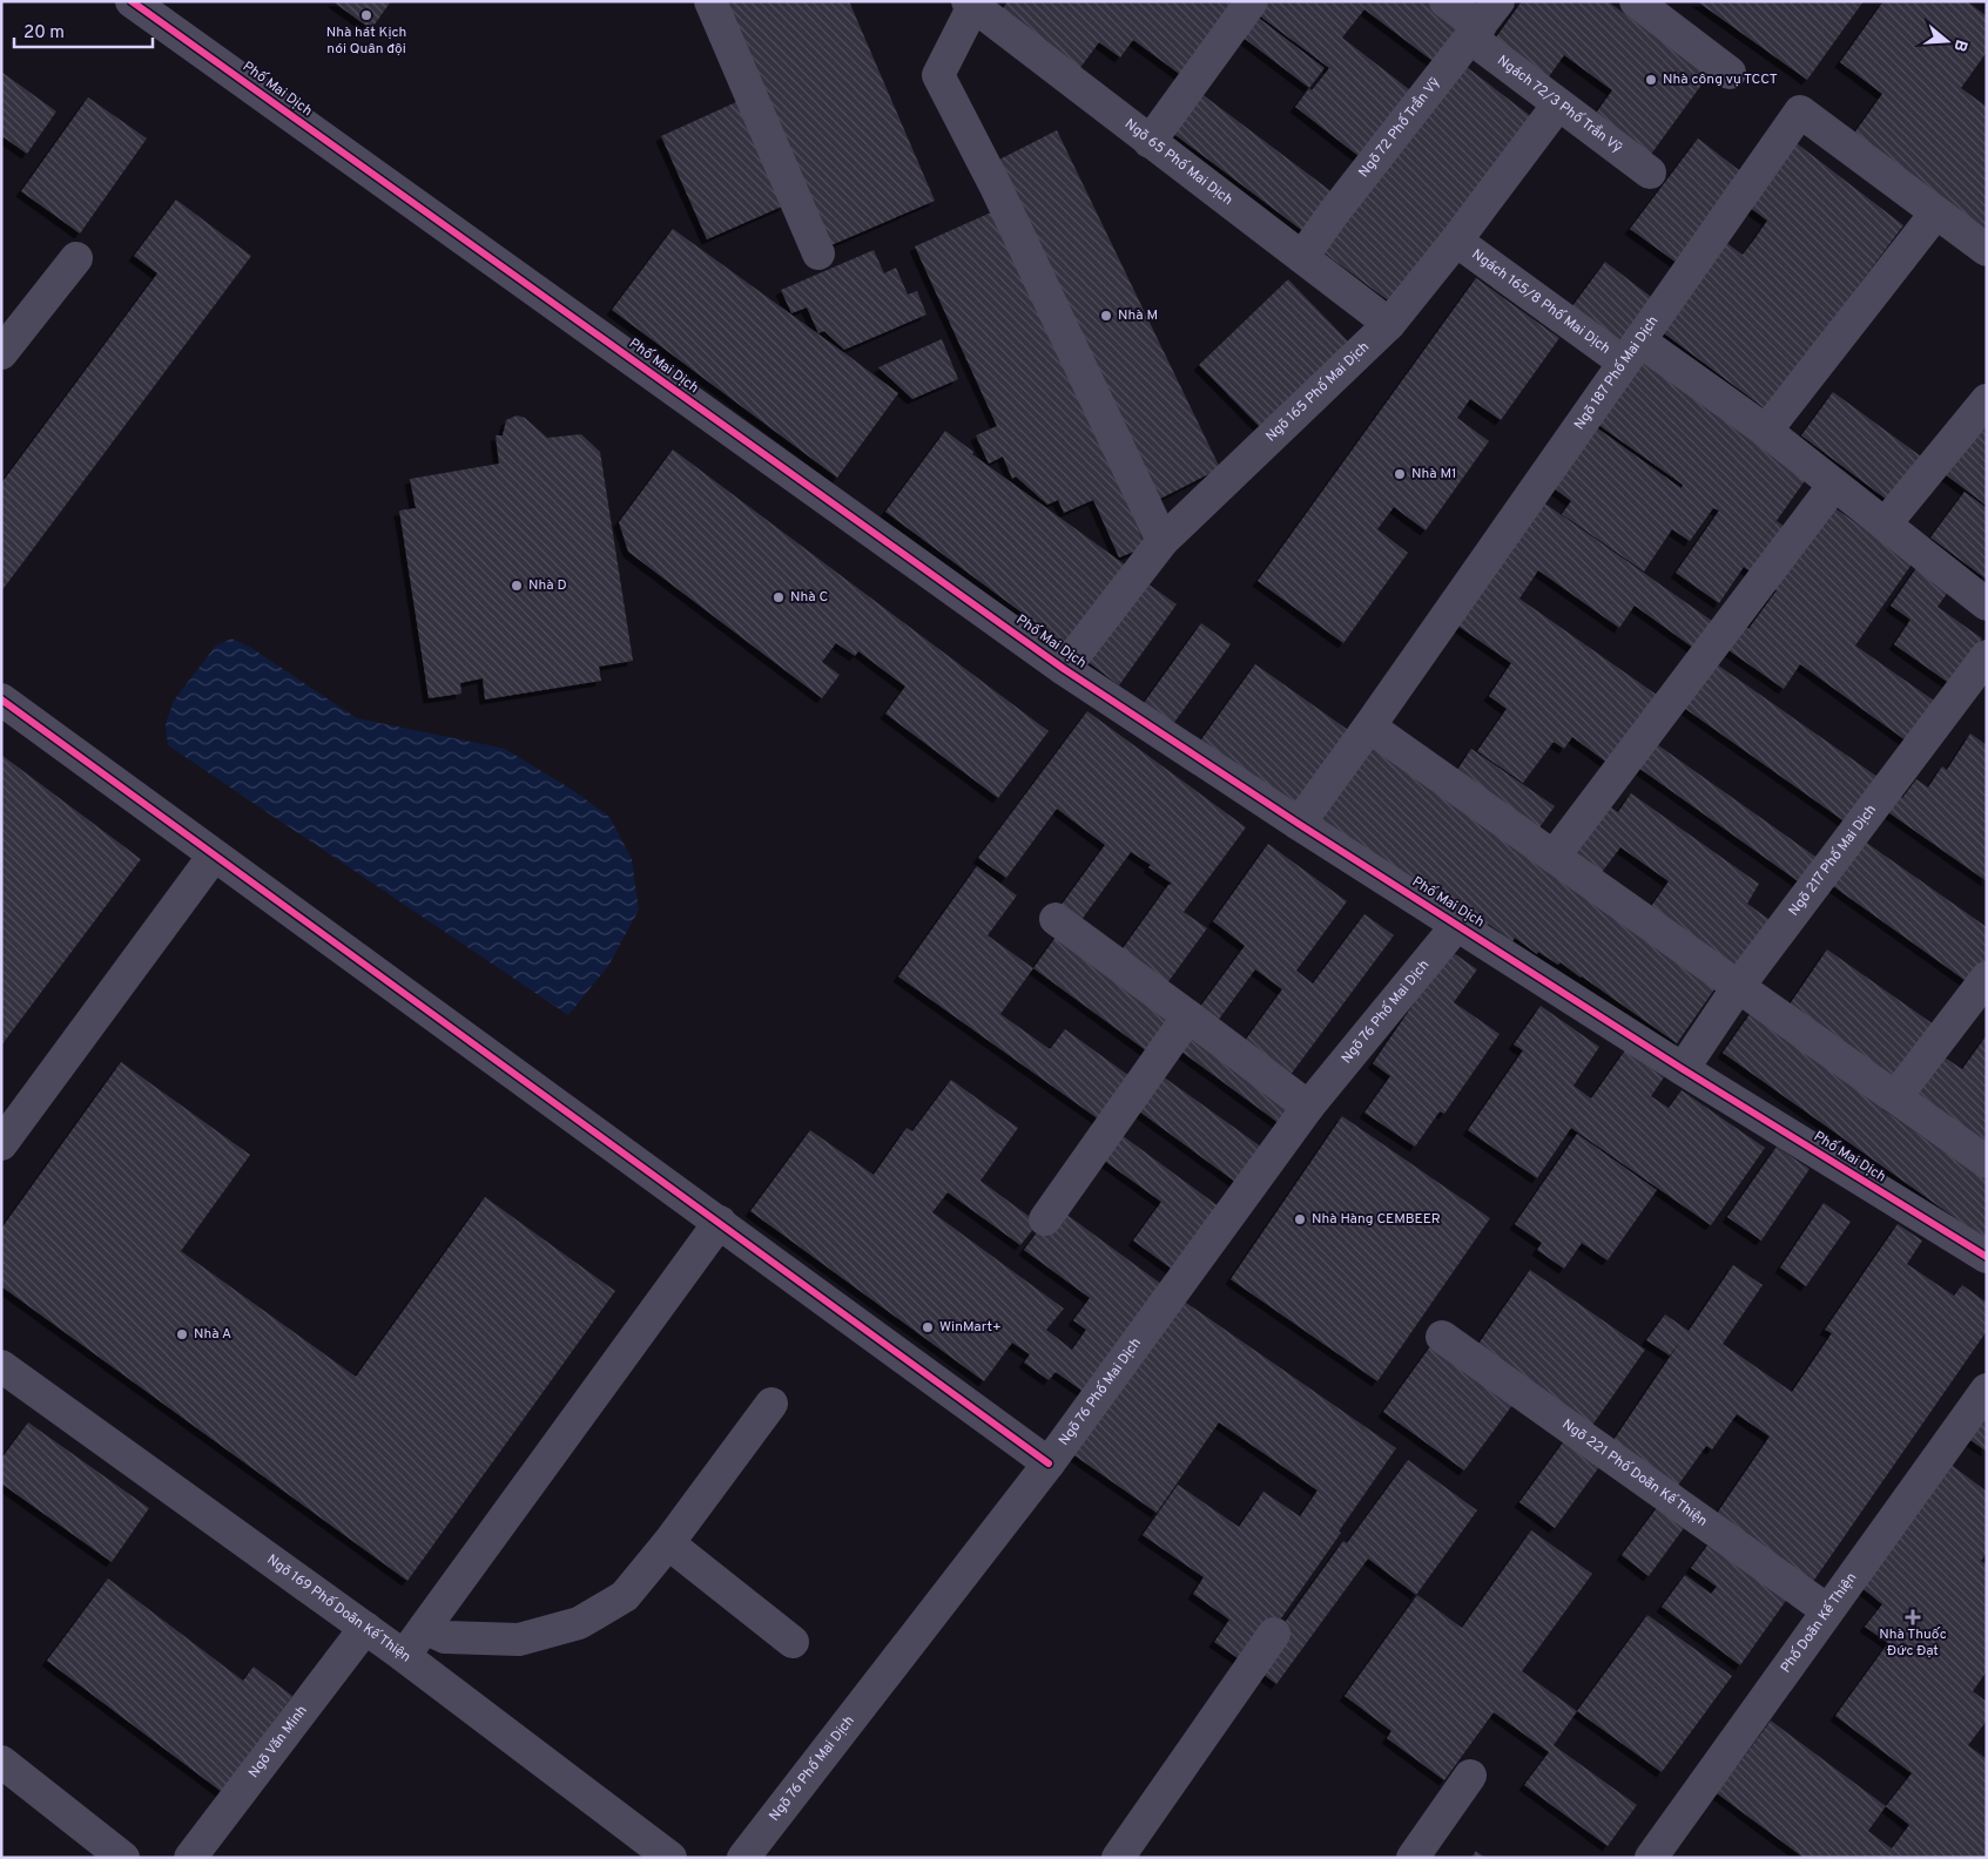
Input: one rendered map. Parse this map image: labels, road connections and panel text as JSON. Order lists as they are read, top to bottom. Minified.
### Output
{"streets":{"street":["Phố Mai Dịch","Ngách 72/3 Phố Trần Vỹ","Ngõ 72 Phố Trần Vỹ","Ngõ 65 Phố Mai Dịch","Ngách 165/8 Phố Mai Dịch","Ngõ 187 Phố Mai Dịch","Ngõ 165 Phố Mai Dịch","Ngõ 217 Phố Mai Dịch","Ngõ 76 Phố Mai Dịch","Ngõ 221 Phố Doãn Kế Thiện","Ngõ 169 Phố Doãn Kế Thiện","Phố Doãn Kế Thiện","Ngõ Văn Minh"]},"crossings":[["Phố Mai Dịch","Ngõ 187 Phố Mai Dịch"],["Phố Mai Dịch","Ngõ 165 Phố Mai Dịch"],["Phố Mai Dịch","Ngõ 217 Phố Mai Dịch"],["Phố Mai Dịch","Ngõ 76 Phố Mai Dịch"],["Ngách 72/3 Phố Trần Vỹ","Ngõ 72 Phố Trần Vỹ"],["Ngách 72/3 Phố Trần Vỹ","Ngõ 165 Phố Mai Dịch"],["Ngõ 72 Phố Trần Vỹ","Ngõ 65 Phố Mai Dịch"],["Ngõ 65 Phố Mai Dịch","Ngõ 165 Phố Mai Dịch"],["Ngách 165/8 Phố Mai Dịch","Ngõ 187 Phố Mai Dịch"],["Ngách 165/8 Phố Mai Dịch","Ngõ 165 Phố Mai Dịch"],["Ngõ 221 Phố Doãn Kế Thiện","Phố Doãn Kế Thiện"],["Ngõ 169 Phố Doãn Kế Thiện","Ngõ Văn Minh"]],"places":{"other":["Nhà hát Kịch nói Quân đội","Nhà công vụ TCCT","Nhà M","Nhà M1","Nhà D","Nhà C","Nhà Hàng CEMBEER","WinMart+","Nhà A"],"health":["Nhà Thuốc Đức Đạt"]},"scale_bar":"20 m","north":"right"}
